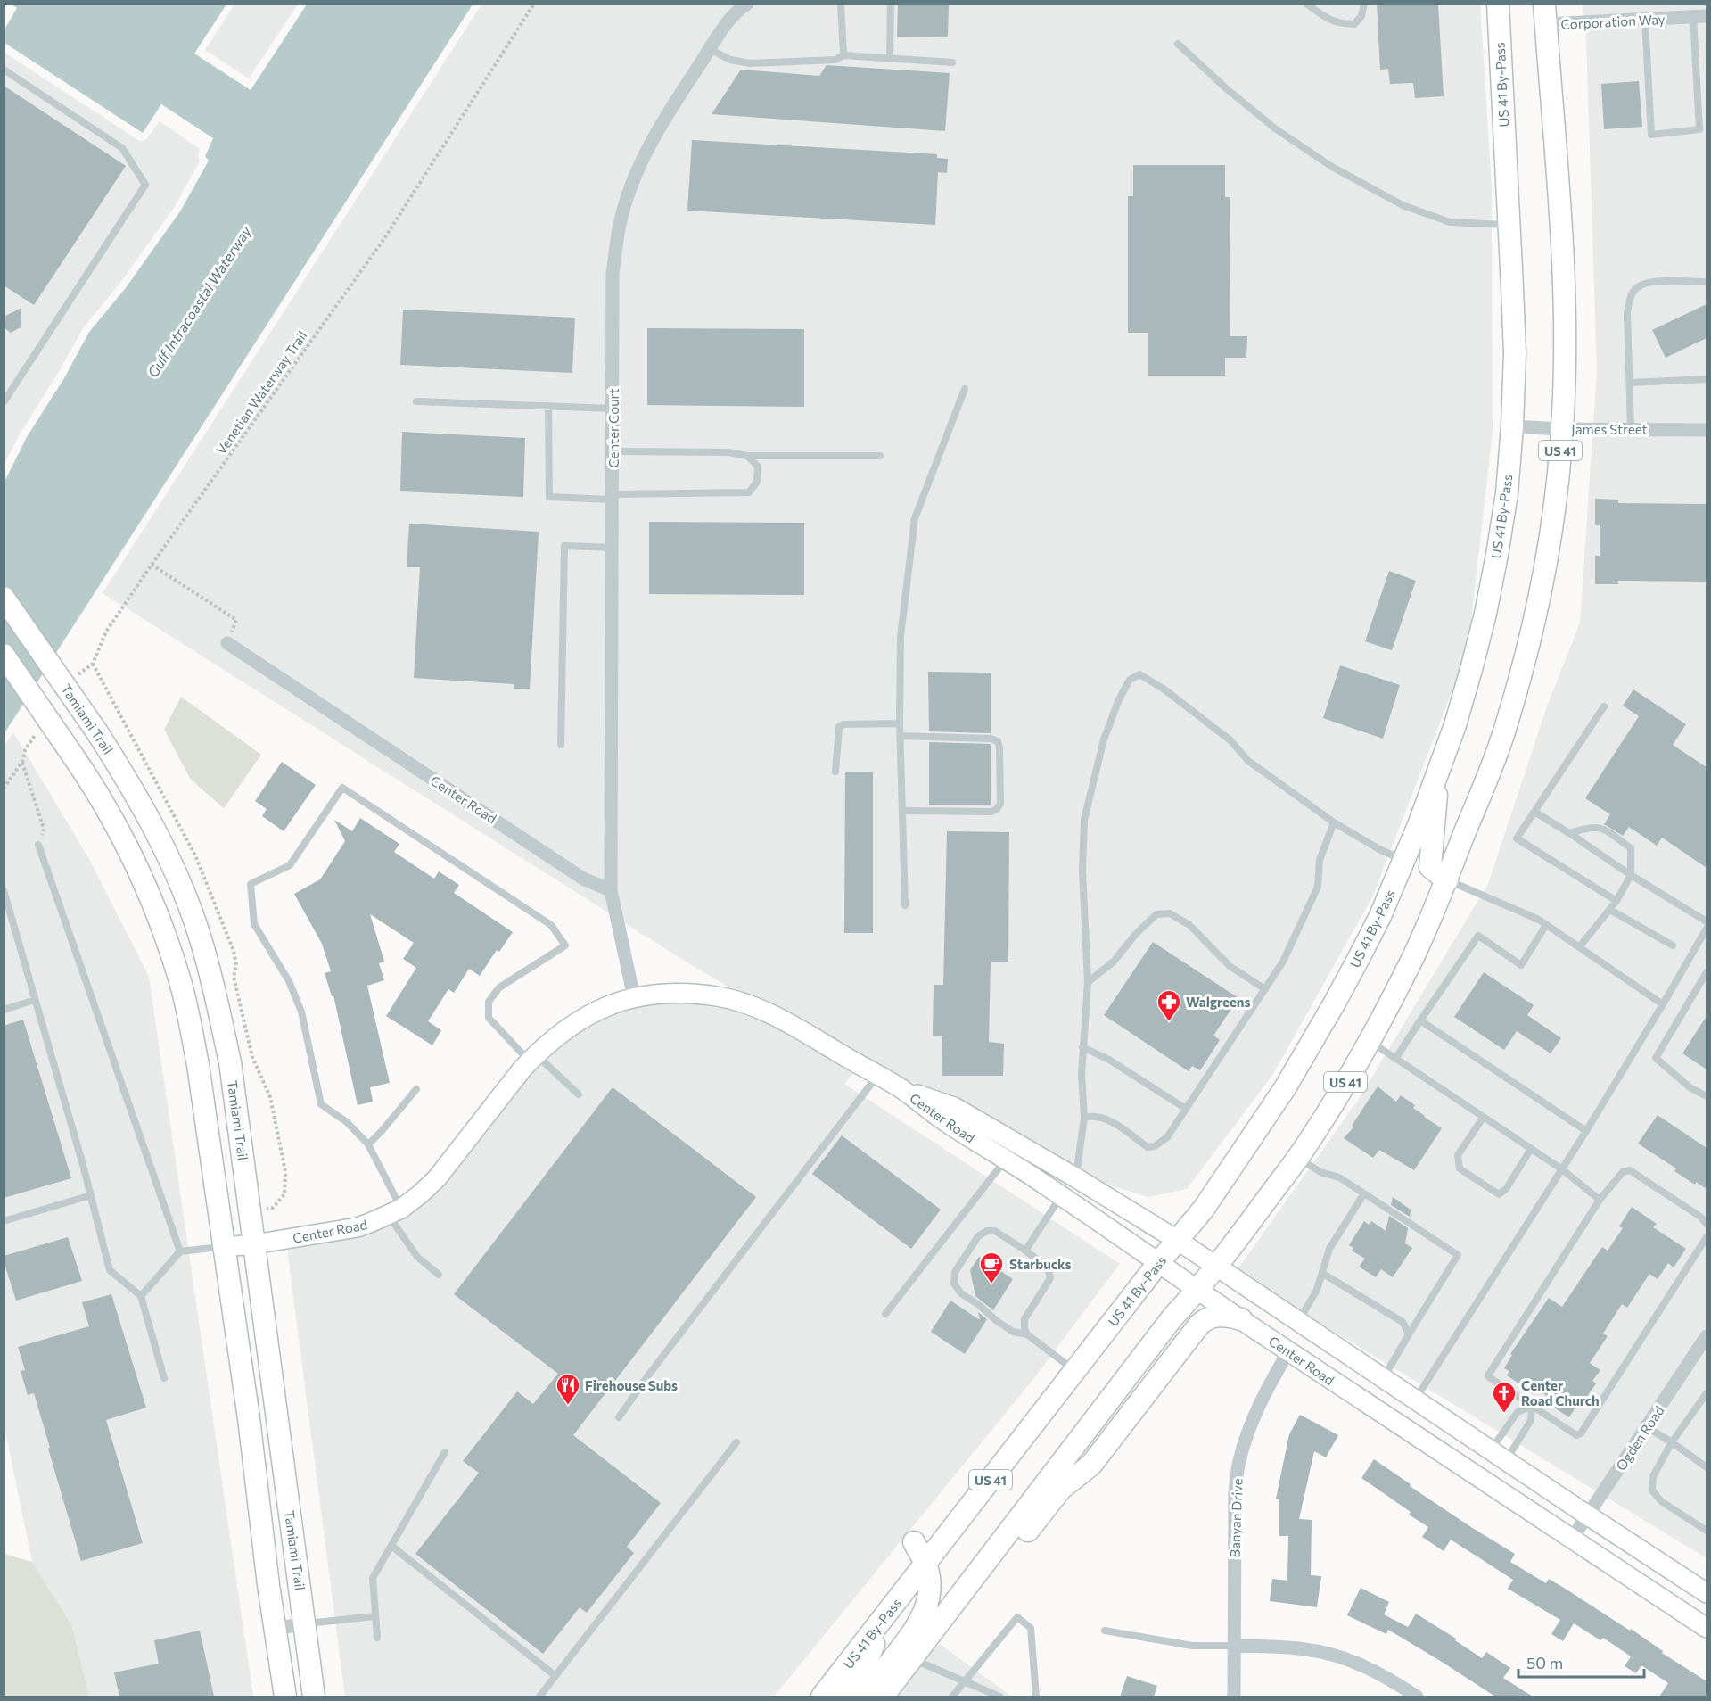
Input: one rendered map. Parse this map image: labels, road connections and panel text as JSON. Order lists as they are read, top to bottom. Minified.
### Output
{"streets":{"main road":["Corporation Way","US 41 By-Pass","US 41","Tamiami Trail"],"street":["Center Court","James Street","Center Road","Ogden Road","Banyan Drive"],"path":["Venetian Waterway Trail"]},"crossings":[["Corporation Way","US 41"],["US 41 By-Pass","James Street"],["US 41 By-Pass","Center Road"],["Center Court","Center Road"],["James Street","US 41"],["US 41","Center Road"],["Tamiami Trail","Center Road"],["Center Road","Ogden Road"],["Center Road","Banyan Drive"]],"water":["Gulf Intracoastal Waterway"],"places":{"pharmacy":["Walgreens"],"cafe":["Starbucks"],"restaurant":["Firehouse Subs"],"church":["Center Road Church"]},"scale_bar":"50 m"}
